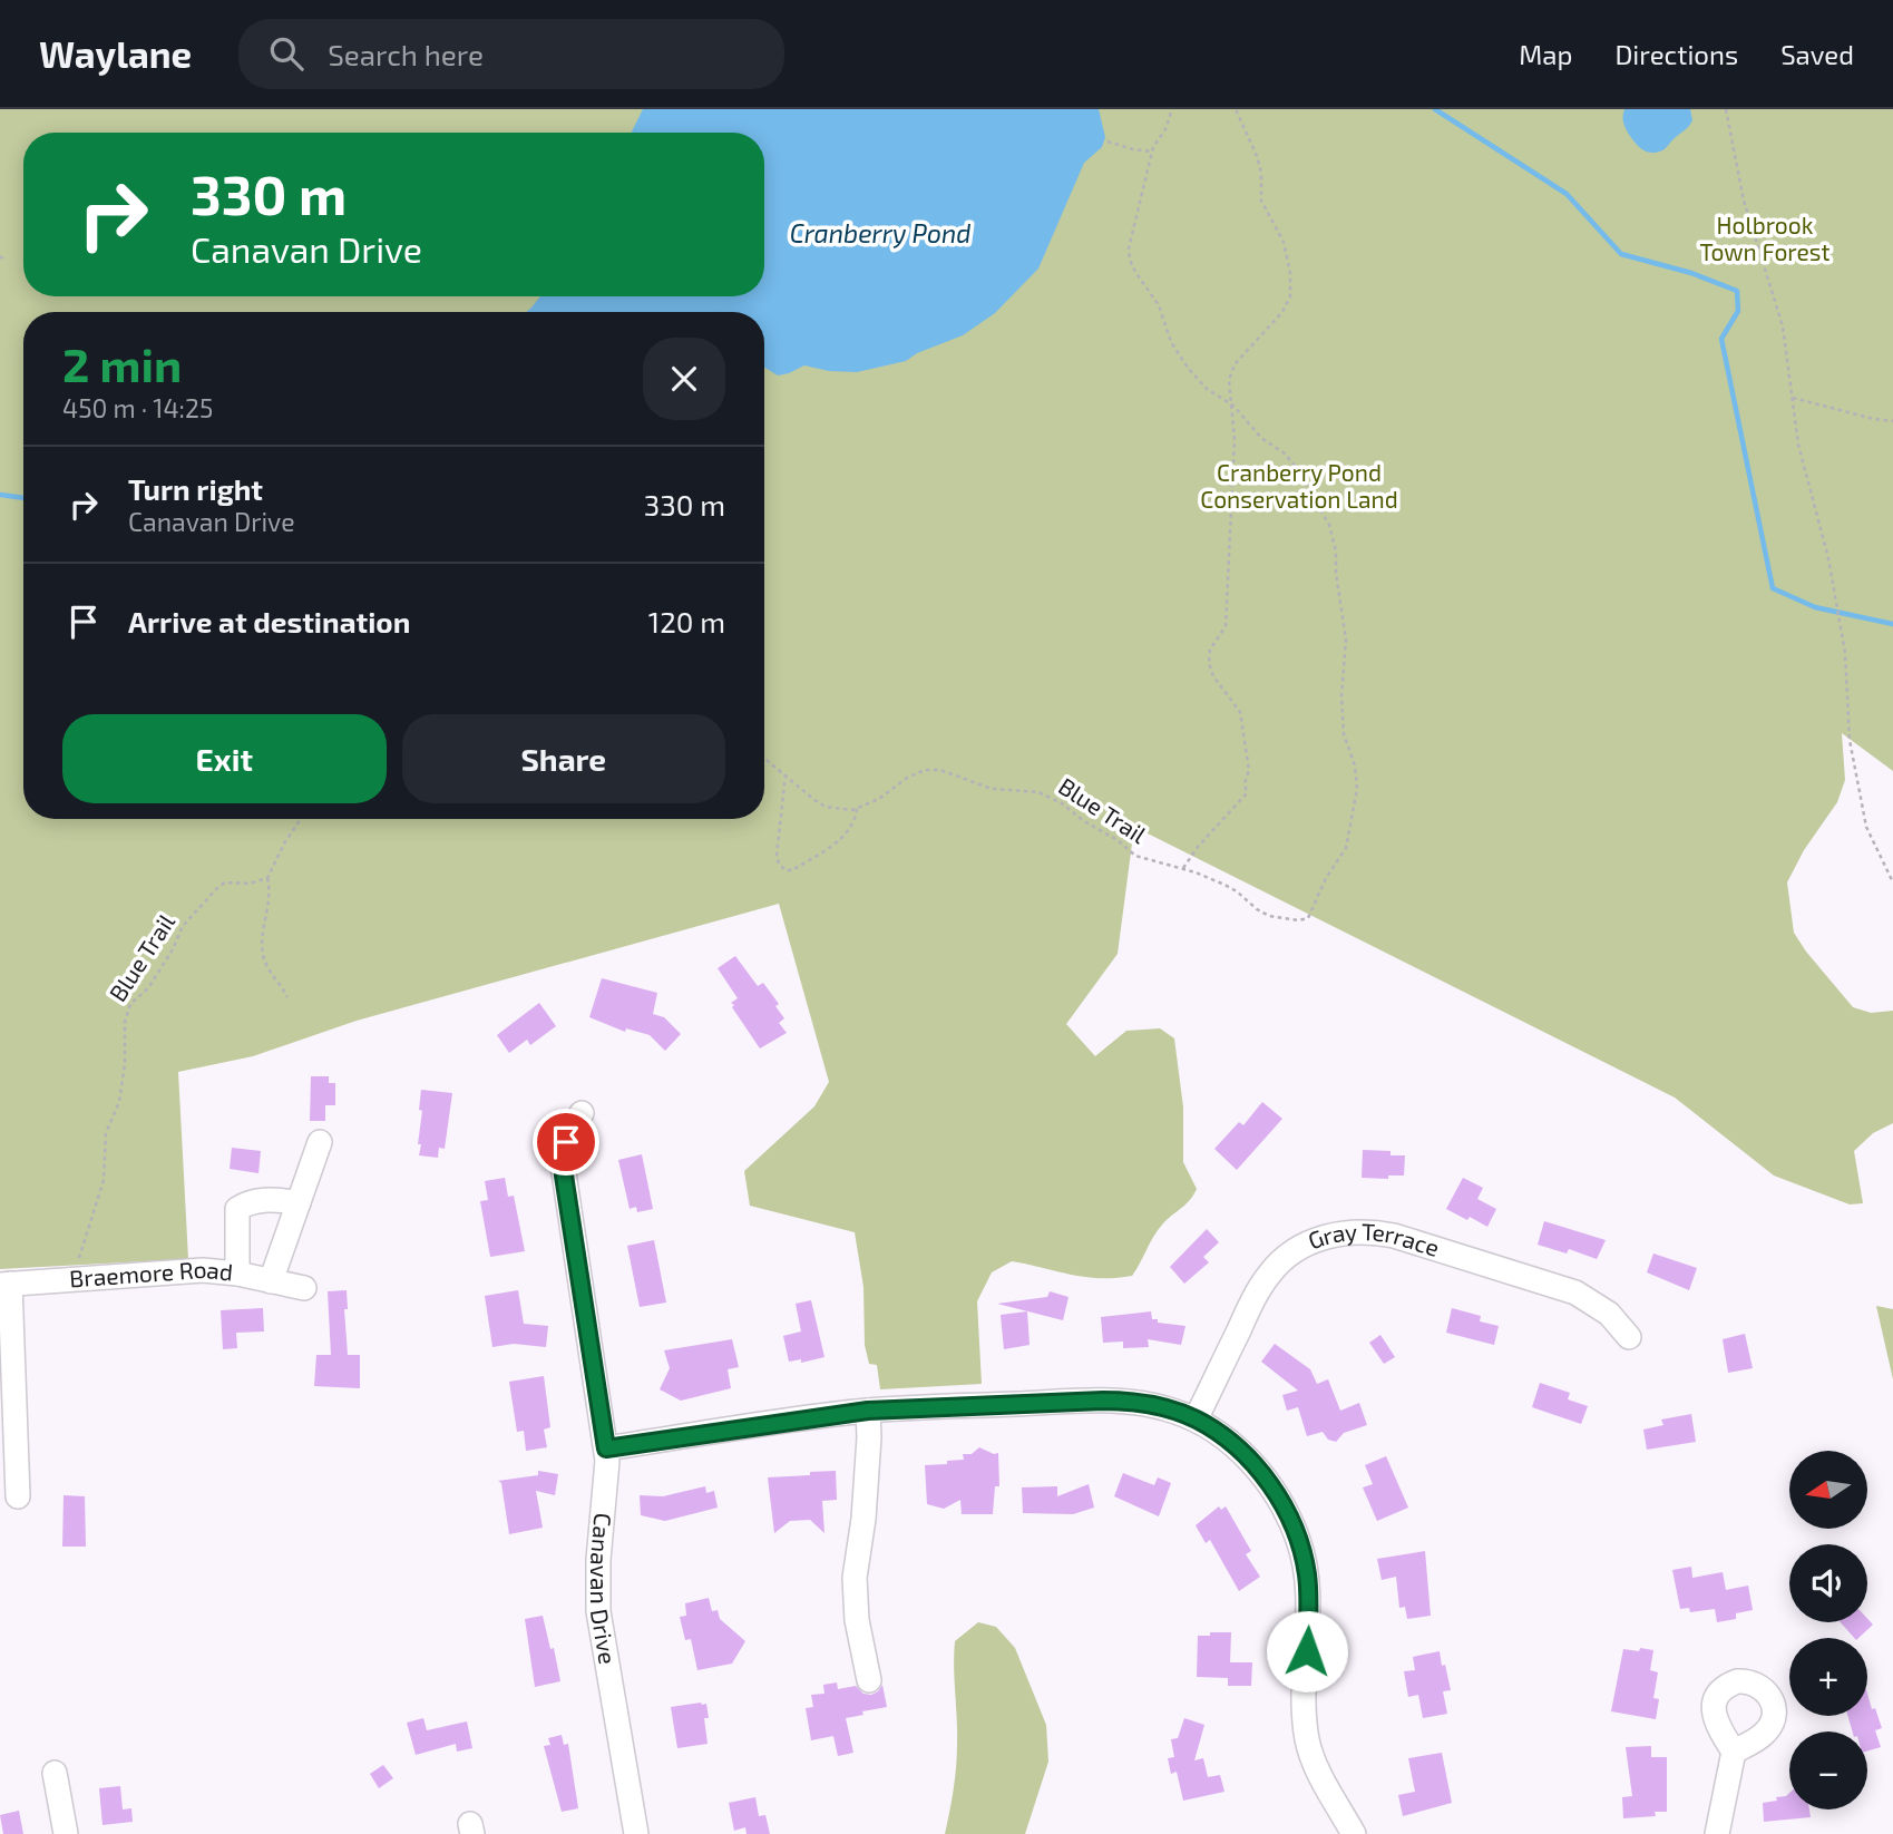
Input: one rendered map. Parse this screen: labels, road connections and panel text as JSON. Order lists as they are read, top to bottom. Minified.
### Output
{"streets":{"street":["Gray Terrace","Braemore Road","Canavan Drive"],"path":["Blue Trail"]},"crossings":[["Blue Trail","Braemore Road"]],"water":["Cranberry Pond"],"parks":["Holbrook Town Forest","Cranberry Pond Conservation Land"],"north":"left","page":{"header":"Waylane","search":"Search here","nav":["Map","Directions","Saved"],"turn":["330 m","Canavan Drive"],"heading":["2 min","450 m · 14:25"],"list":[{"name":"Turn right","note":"Canavan Drive","value":"330 m"},{"name":"Arrive at destination","value":"120 m"}],"buttons":["Exit","Share"],"map_buttons":["+","−"]}}
